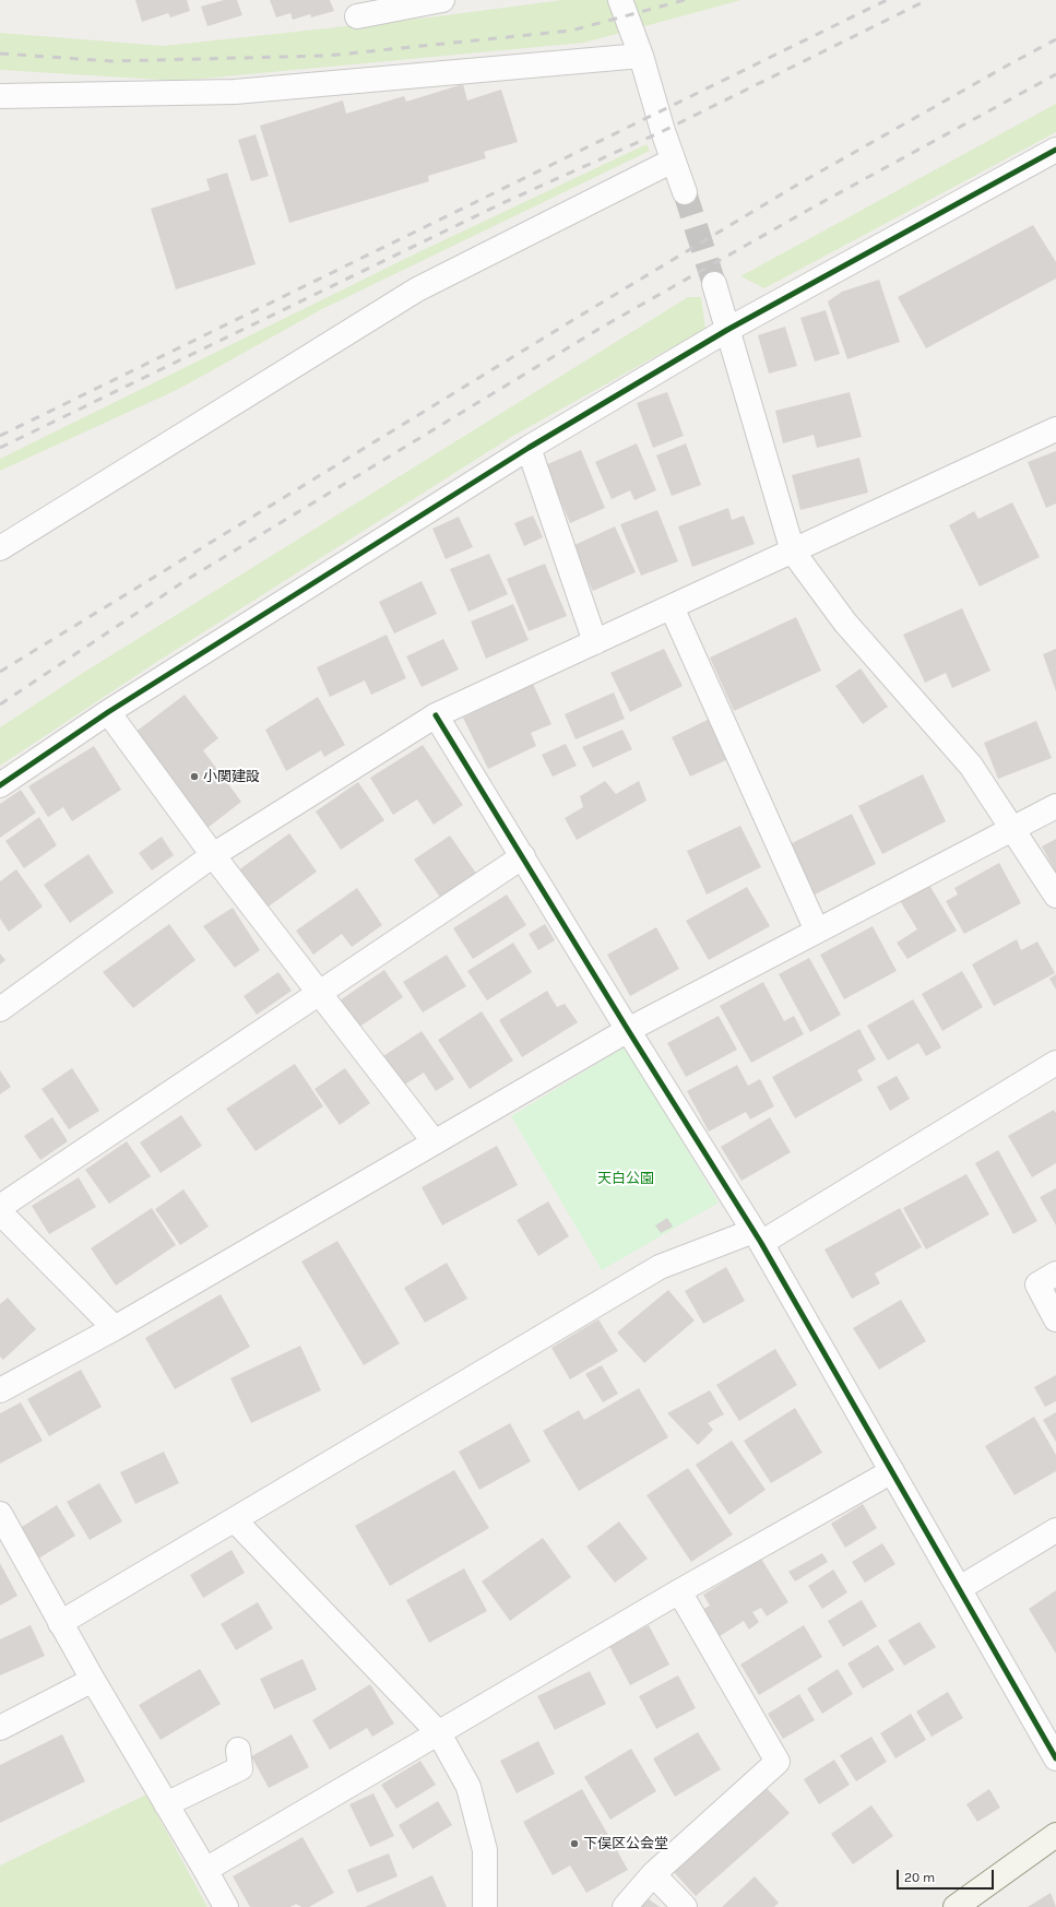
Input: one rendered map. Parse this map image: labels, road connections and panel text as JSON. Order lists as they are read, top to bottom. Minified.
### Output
{"parks":["天白公園"],"places":["小関建設","下俣区公会堂"],"scale_bar":"20 m"}
